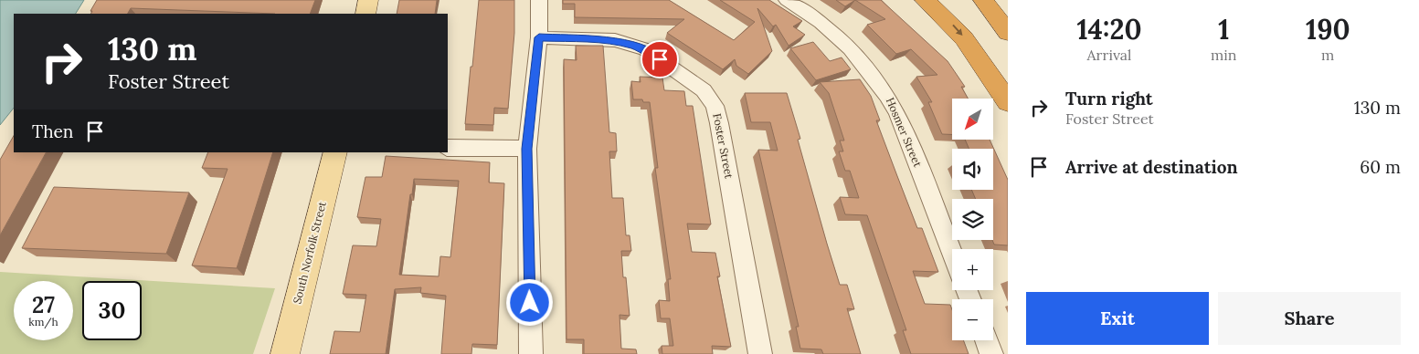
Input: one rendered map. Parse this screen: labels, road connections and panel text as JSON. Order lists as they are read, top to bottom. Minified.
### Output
{"streets":{"main road":["South Norfolk Street"],"street":["Hosmer Street","Foster Street"]},"north":"bottom left","page":{"eta":["14:20","Arrival","1","min","190","m"],"turn":["130 m","Foster Street"],"list":[{"name":"Turn right","note":"Foster Street","value":"130 m"},{"name":"Arrive at destination","value":"60 m"}],"map_buttons":["+","−"],"then":"Then","speed":"27 km/h","limit":"30","buttons":["Exit","Share"]}}
